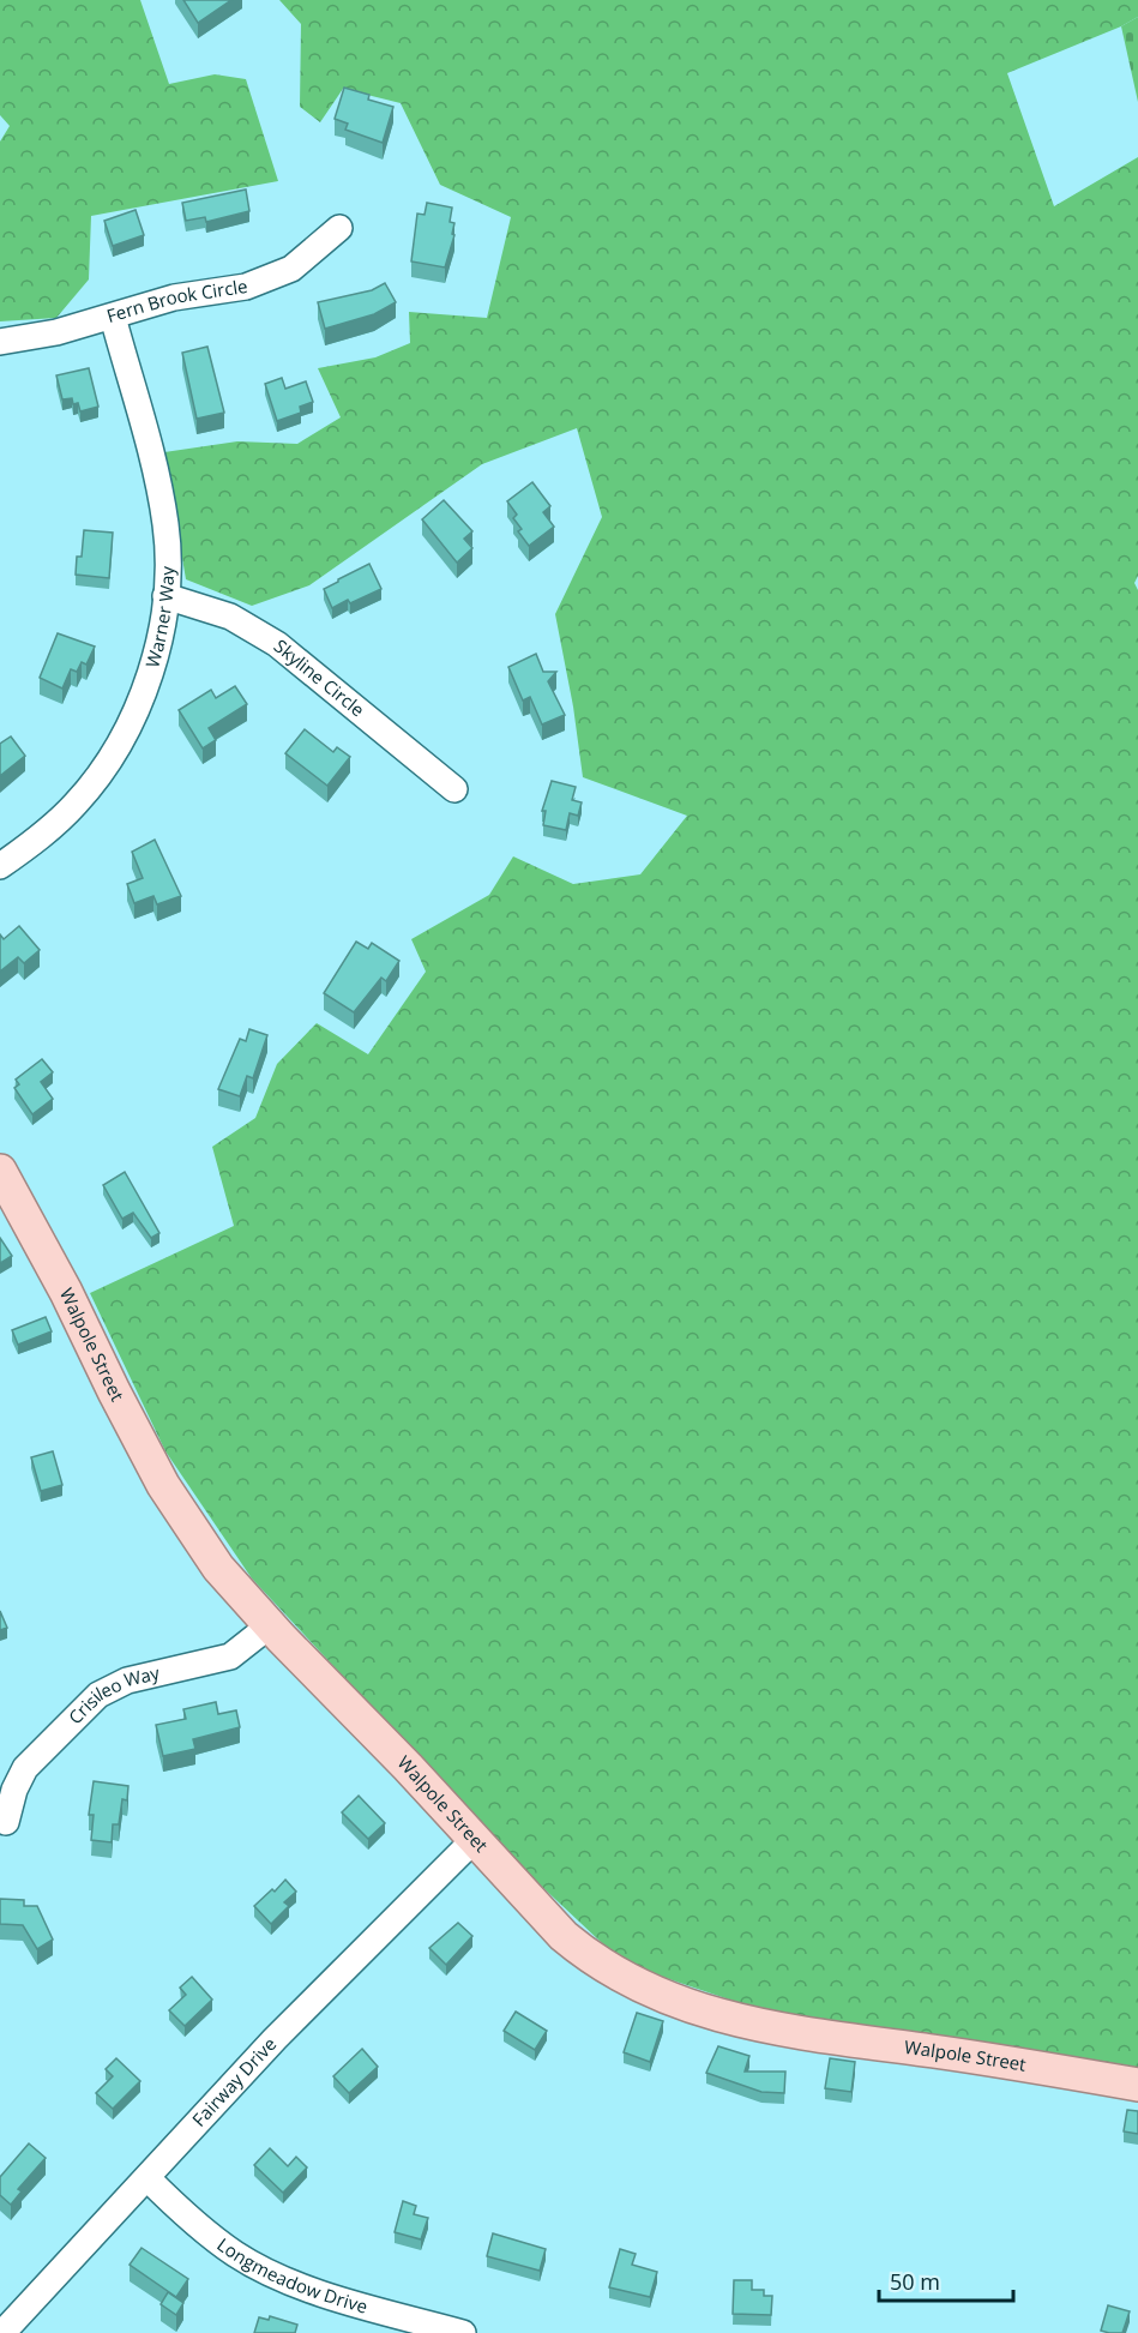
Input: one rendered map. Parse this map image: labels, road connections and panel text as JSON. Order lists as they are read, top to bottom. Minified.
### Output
{"streets":{"main road":["Walpole Street"],"street":["Fern Brook Circle","Warner Way","Skyline Circle","Crisileo Way","Fairway Drive","Longmeadow Drive"]},"crossings":[["Fern Brook Circle","Warner Way"],["Warner Way","Skyline Circle"],["Walpole Street","Crisileo Way"],["Walpole Street","Fairway Drive"],["Fairway Drive","Longmeadow Drive"]],"scale_bar":"50 m"}
